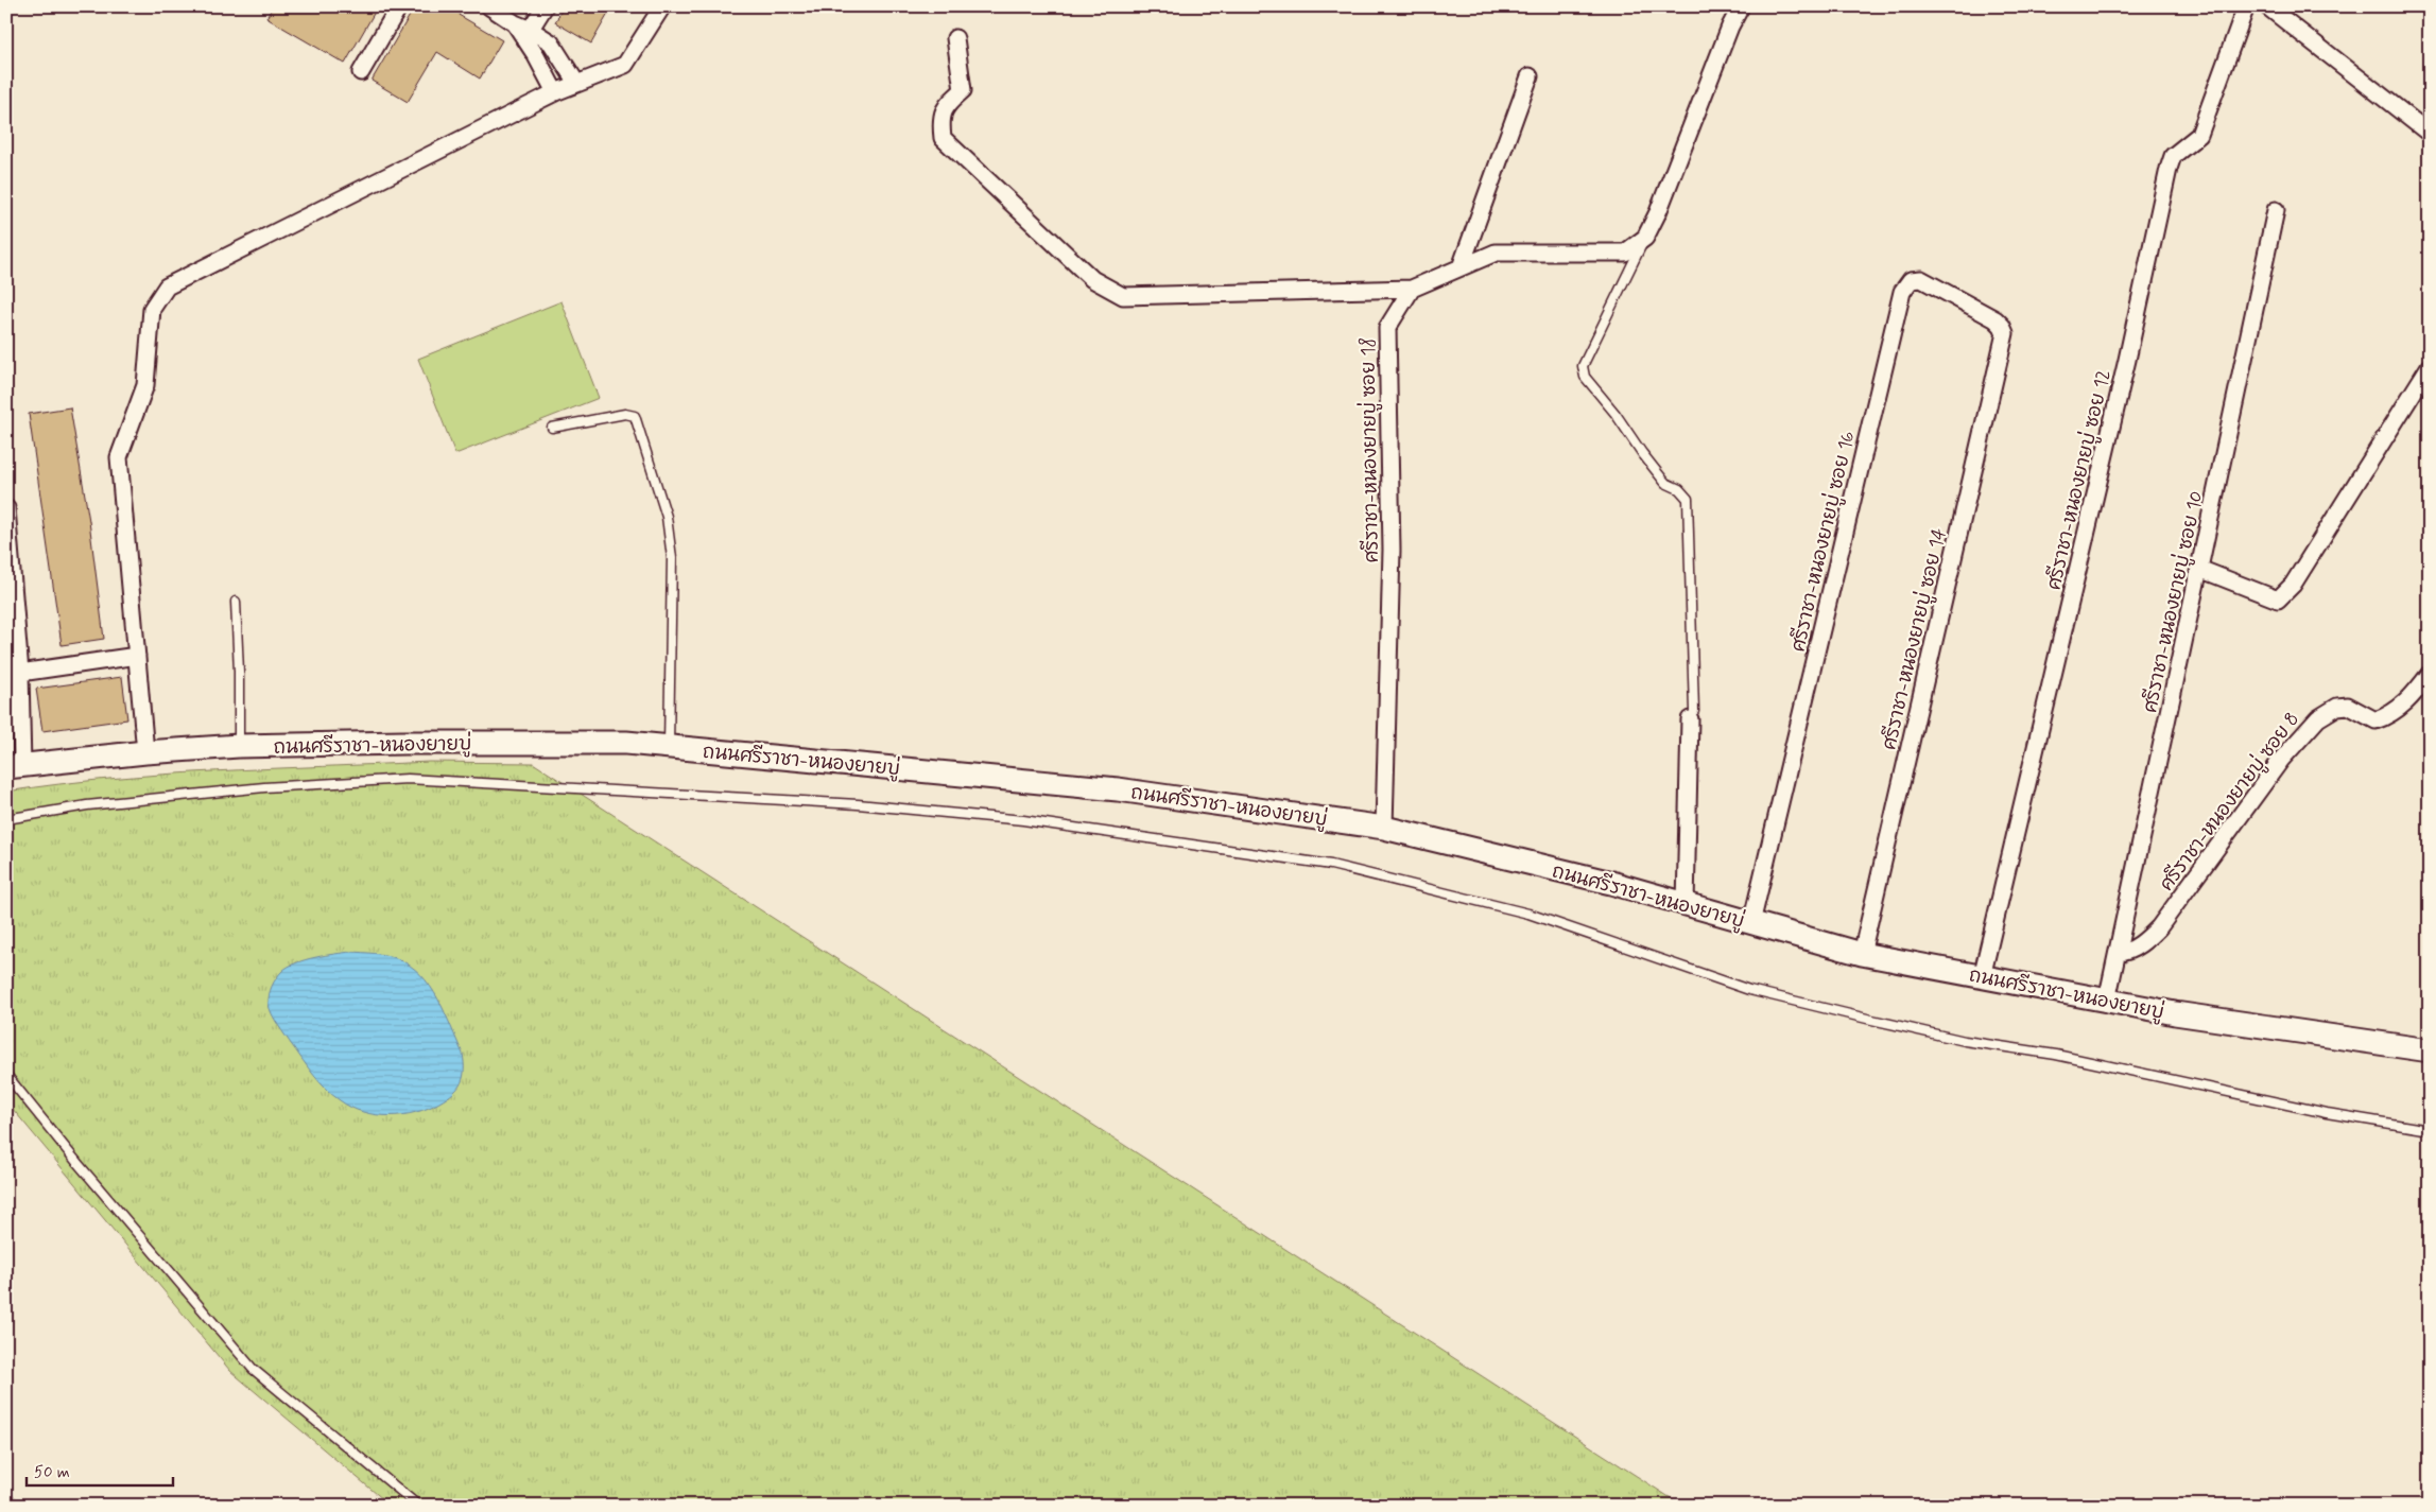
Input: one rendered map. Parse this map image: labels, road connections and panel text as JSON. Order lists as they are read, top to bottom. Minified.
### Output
{"streets":{"main road":["ถนนศรีราชา-หนองยายบู่"],"street":["ศรีราชา-หนองยายบู่ ซอย 18","ศรีราชา-หนองยายบู่ ซอย 12","ศรีราชา-หนองยายบู่ ซอย 16","ศรีราชา-หนองยายบู่ ซอย 10","ศรีราชา-หนองยายบู่ ซอย 14","ศรีราชา-หนองยายบู่ ซอย 8"]},"crossings":[["ศรีราชา-หนองยายบู่ ซอย 18","ถนนศรีราชา-หนองยายบู่"],["ศรีราชา-หนองยายบู่ ซอย 12","ถนนศรีราชา-หนองยายบู่"],["ศรีราชา-หนองยายบู่ ซอย 16","ศรีราชา-หนองยายบู่ ซอย 14"],["ศรีราชา-หนองยายบู่ ซอย 16","ถนนศรีราชา-หนองยายบู่"],["ศรีราชา-หนองยายบู่ ซอย 10","ถนนศรีราชา-หนองยายบู่"],["ศรีราชา-หนองยายบู่ ซอย 10","ศรีราชา-หนองยายบู่ ซอย 8"],["ศรีราชา-หนองยายบู่ ซอย 14","ถนนศรีราชา-หนองยายบู่"]],"scale_bar":"50 m"}
